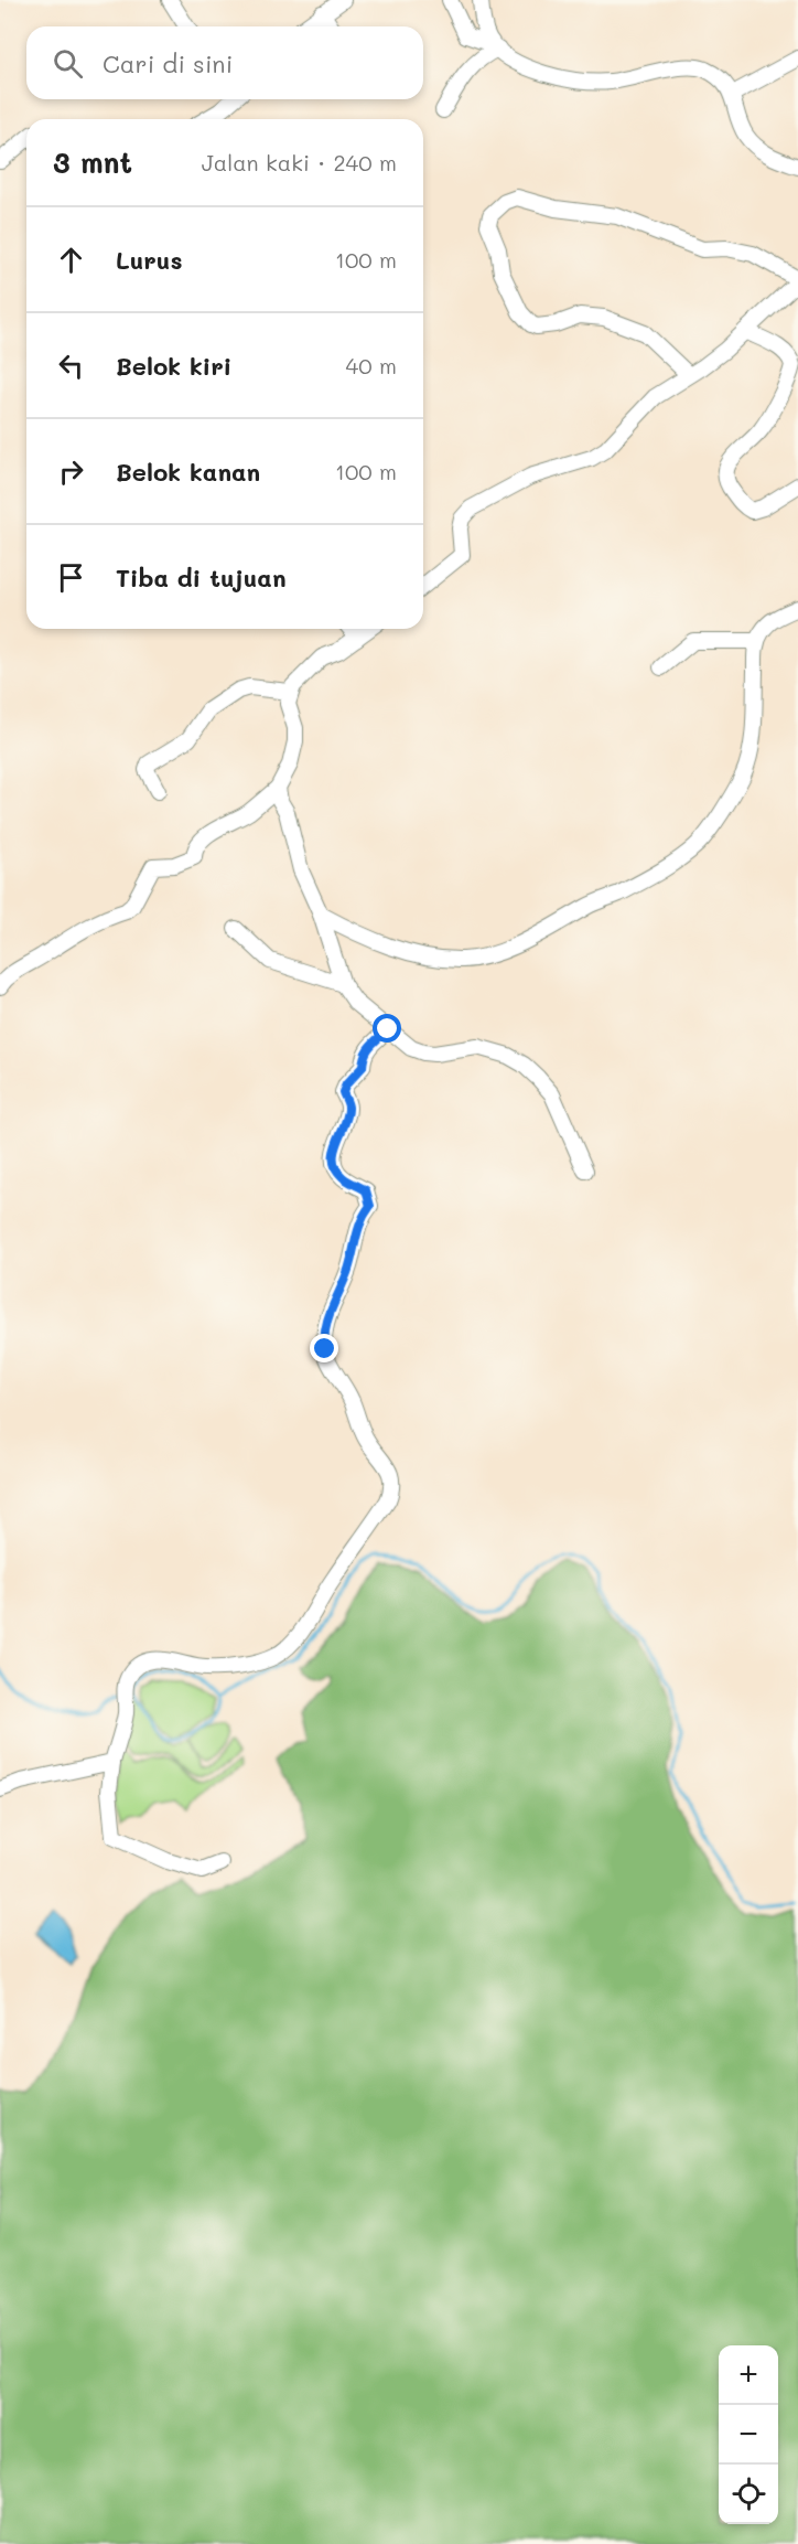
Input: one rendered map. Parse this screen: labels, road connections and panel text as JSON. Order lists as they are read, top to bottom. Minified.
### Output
{"page":{"search":"Cari di sini","heading":["3 mnt","Jalan kaki · 240 m"],"list":[["Lurus","100 m"],["Belok kiri","40 m"],["Belok kanan","100 m"],"Tiba di tujuan"],"map_buttons":["+","−"]}}
